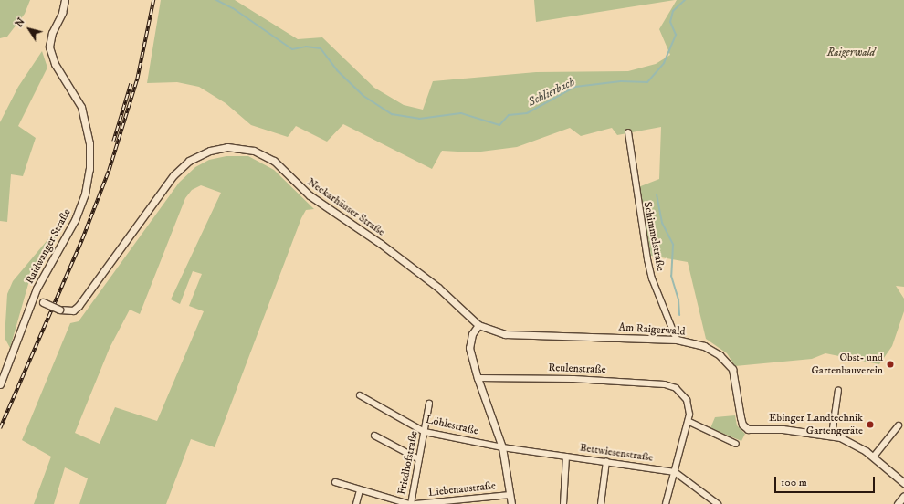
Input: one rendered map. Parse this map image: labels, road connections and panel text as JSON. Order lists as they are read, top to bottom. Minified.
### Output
{"streets":{"street":["Neckarhäuser Straße","Schimmelstraße","Raidwanger Straße","Am Raigerwald","Reulenstraße","Löhlestraße","Bettwiesenstraße","Friedhofstraße","Liebenaustraße"]},"crossings":[["Neckarhäuser Straße","Raidwanger Straße"],["Neckarhäuser Straße","Am Raigerwald"],["Schimmelstraße","Am Raigerwald"],["Löhlestraße","Bettwiesenstraße"],["Löhlestraße","Friedhofstraße"]],"water":["Schlierbach"],"parks":["Raigerwald"],"places":["Obst- und Gartenbauverein","Ebinger Landtechnik Gartengeräte"],"scale_bar":"100 m","north":"top left"}
